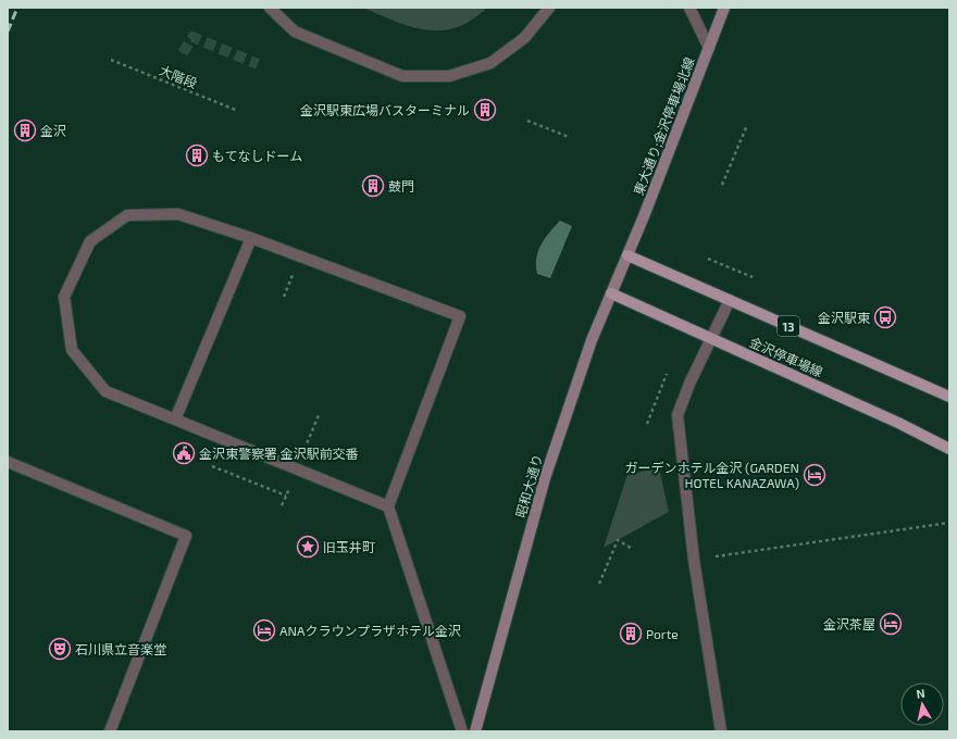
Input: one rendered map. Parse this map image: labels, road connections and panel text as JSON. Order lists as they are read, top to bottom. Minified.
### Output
{"streets":{"main road":["東大通り;金沢停車場北線","13","金沢停車場線","昭和大通り"],"path":["大階段"]},"crossings":[["東大通り;金沢停車場北線","13"],["東大通り;金沢停車場北線","昭和大通り"],["13","昭和大通り"],["金沢停車場線","昭和大通り"]],"places":{"building":["金沢駅東広場バスターミナル","金沢","もてなしドーム","鼓門","Porte"],"bus stop":["金沢駅東"],"public building":["金沢東警察署 金沢駅前交番"],"hotel":["ガーデンホテル金沢 (GARDEN HOTEL KANAZAWA)","金沢茶屋","ANAクラウンプラザホテル金沢"],"place":["旧玉井町"],"theatre":["石川県立音楽堂"]},"north":"top"}
